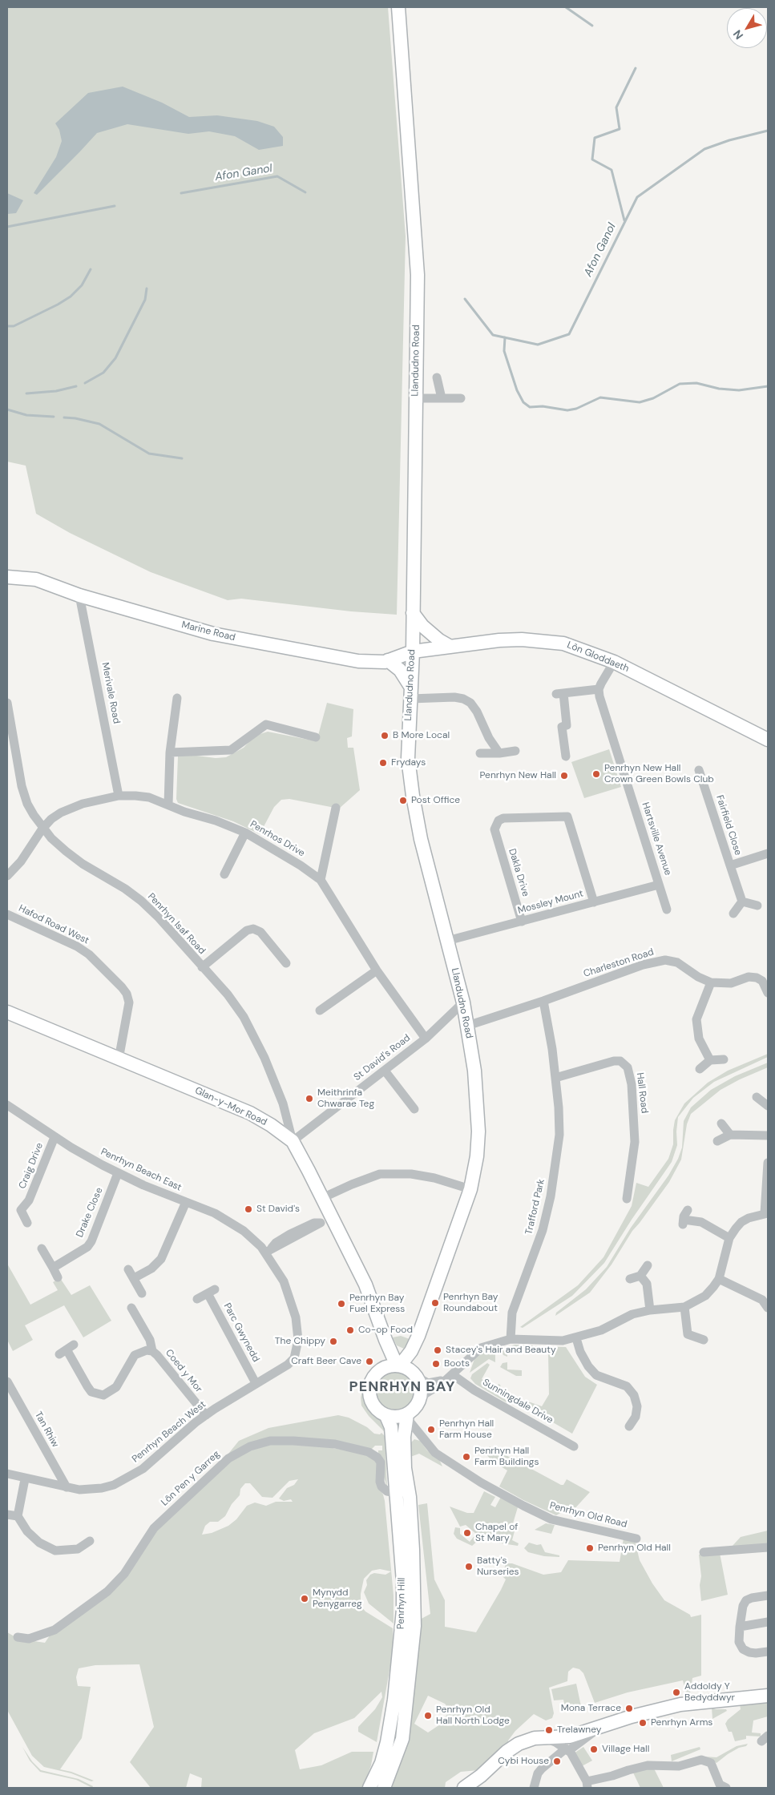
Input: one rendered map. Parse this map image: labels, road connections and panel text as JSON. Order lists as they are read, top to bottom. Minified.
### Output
{"streets":{"main road":["Llandudno Road","Marine Road","Lôn Gloddaeth","Glan-y-Mor Road","Penrhyn Hill"],"street":["Merivale Road","Fairfield Close","Penrhos Drive","Hartsville Avenue","Dakla Drive","Mossley Mount","Penrhyn Isaf Road","Hafod Road West","Charleston Road","St David's Road","Hall Road","Craig Drive","Penrhyn Beach East","Trafford Park","Drake Close","Parc Gwynedd","Coed y Mor","Sunningdale Drive","Tan Rhiw","Penrhyn Beach West","Lôn Pen y Garreg","Penrhyn Old Road"]},"crossings":[["Llandudno Road","Marine Road"],["Llandudno Road","Lôn Gloddaeth"],["Llandudno Road","Mossley Mount"],["Llandudno Road","Charleston Road"],["Llandudno Road","St David's Road"],["Llandudno Road","Penrhyn Old Road"],["Llandudno Road","Penrhyn Hill"],["Marine Road","Lôn Gloddaeth"],["Marine Road","Merivale Road"],["Merivale Road","Penrhos Drive"],["Penrhos Drive","Penrhyn Isaf Road"],["Penrhos Drive","St David's Road"],["Hartsville Avenue","Mossley Mount"],["Dakla Drive","Mossley Mount"],["Penrhyn Isaf Road","St David's Road"],["Penrhyn Isaf Road","Glan-y-Mor Road"],["Hafod Road West","Glan-y-Mor Road"],["Charleston Road","Trafford Park"],["St David's Road","Glan-y-Mor Road"],["Hall Road","Trafford Park"],["Craig Drive","Penrhyn Beach East"],["Penrhyn Beach East","Drake Close"],["Penrhyn Beach East","Penrhyn Beach West"],["Parc Gwynedd","Penrhyn Beach West"],["Coed y Mor","Penrhyn Beach West"],["Tan Rhiw","Penrhyn Beach West"],["Lôn Pen y Garreg","Penrhyn Hill"],["Penrhyn Old Road","Penrhyn Hill"]],"districts":["PENRHYN BAY"],"water":["Afon Ganol"],"places":["B More Local","Frydays","Penrhyn New Hall Crown Green Bowls Club","Penrhyn New Hall","Post Office","Meithrinfa Chwarae Teg","St David's","Penrhyn Bay Roundabout","Penrhyn Bay Fuel Express","Co-op Food","The Chippy","Stacey's Hair and Beauty","Craft Beer Cave","Boots","Penrhyn Hall Farm House","Penrhyn Hall Farm Buildings","Chapel of St Mary","Penrhyn Old Hall","Batty's Nurseries","Mynydd Penygarreg","Addoldy Y Bedyddwyr","Mona Terrace","Penrhyn Old Hall North Lodge","Penrhyn Arms","Trelawney","Village Hall","Cybi House"],"north":"bottom left"}
